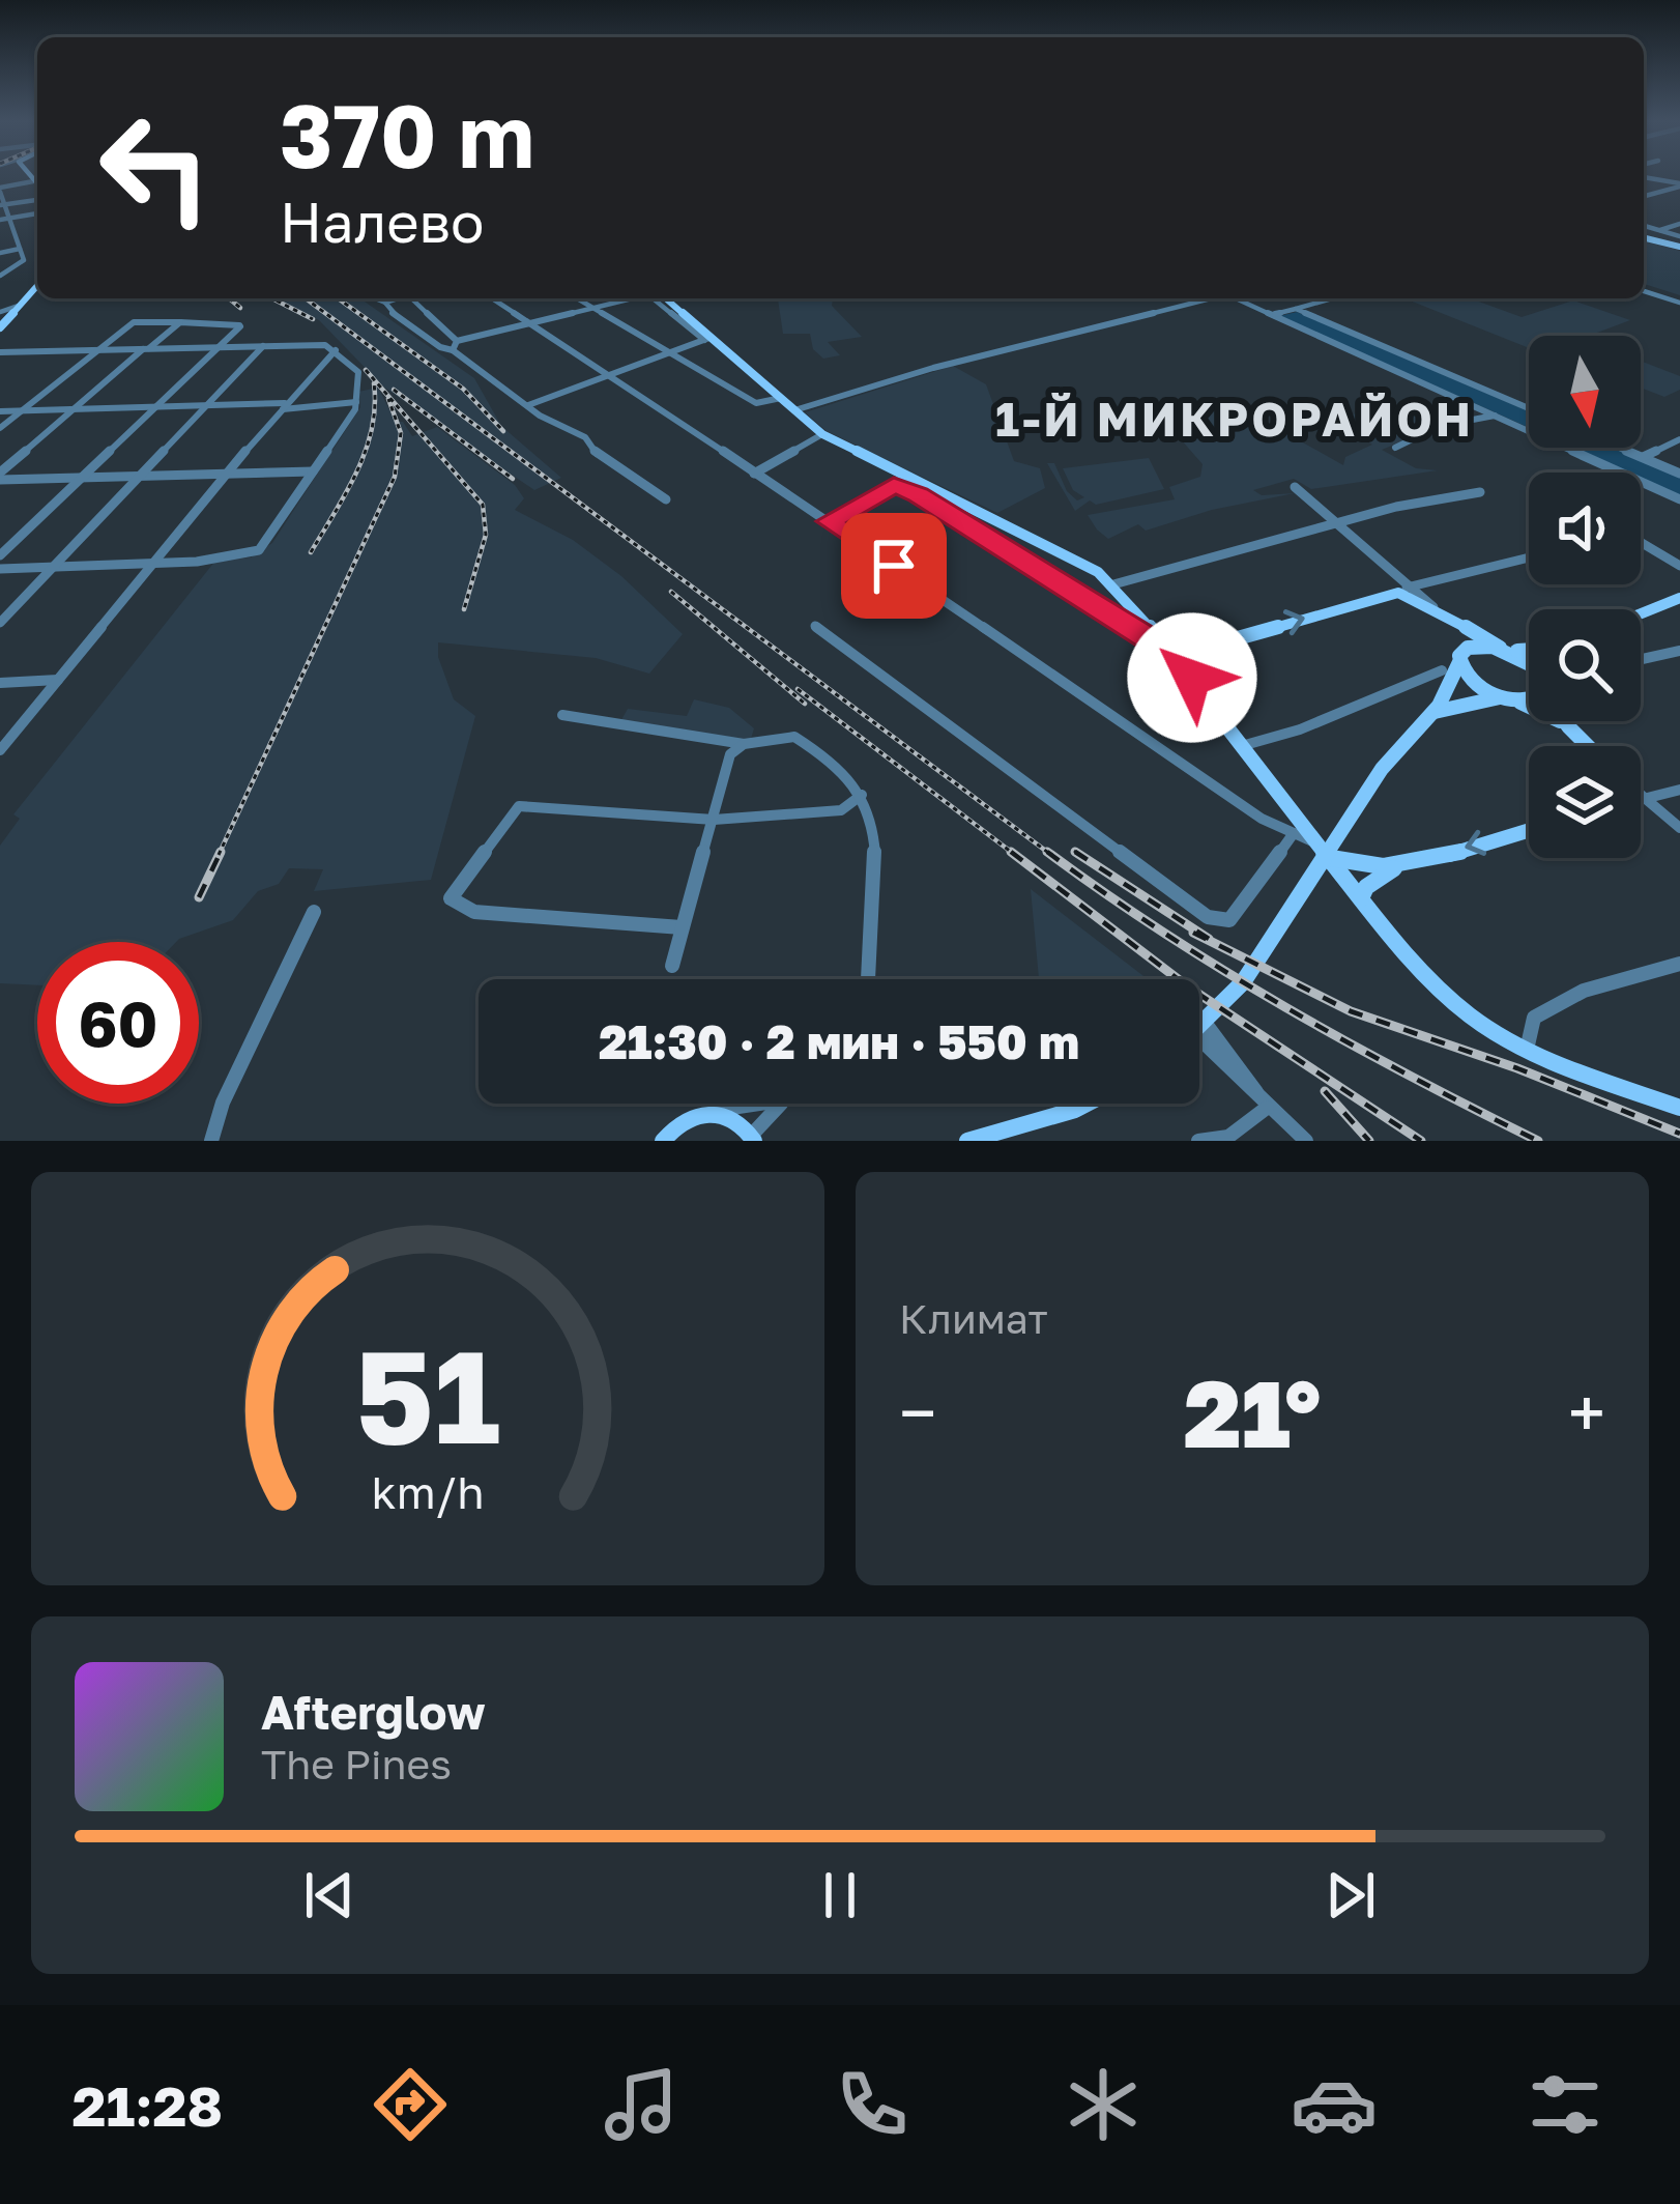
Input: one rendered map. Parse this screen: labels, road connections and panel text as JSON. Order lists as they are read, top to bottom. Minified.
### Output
{"districts":["1-Й МИКРОРАЙОН"],"north":"bottom","page":{"turn":["370 m","Налево"],"limit":"60","trip":"21:30 · 2 мин · 550 m","tile":"Климат","heat":["−","21°","+"],"song":["Afterglow","The Pines"],"tabs":"21:28","gauge":["51","km/h"]}}
